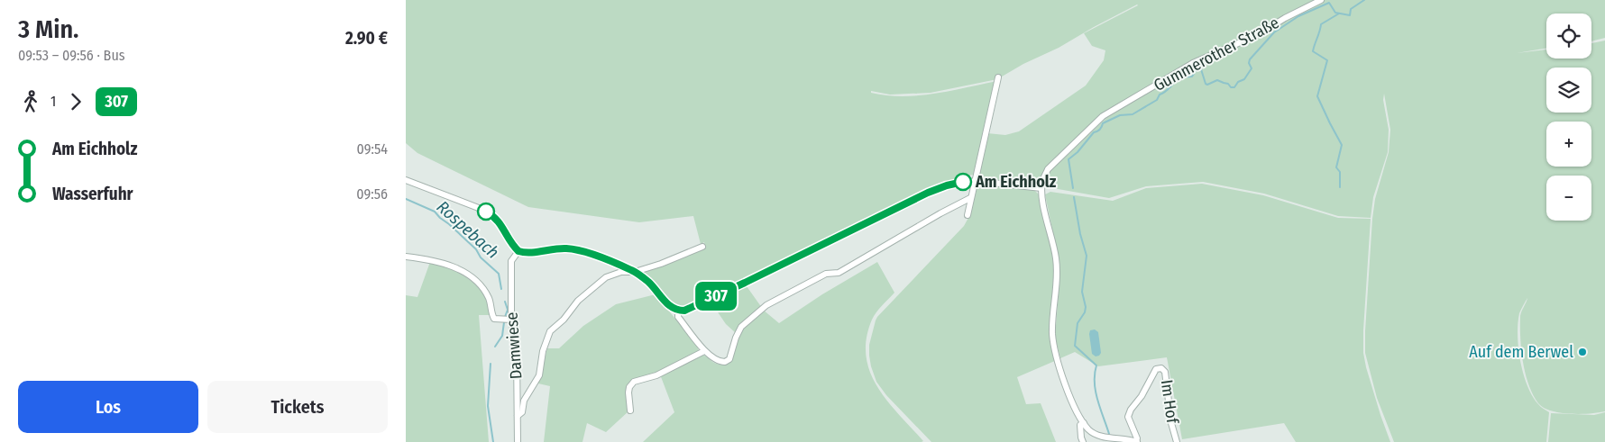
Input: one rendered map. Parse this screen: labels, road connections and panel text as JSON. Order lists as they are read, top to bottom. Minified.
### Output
{"streets":{"street":["Gummerother Straße","Damwiese","Im Hof"]},"water":["Rospebach"],"places":["Am Eichholz","Auf dem Berwel"],"lines":["bus line 307"],"page":{"heading":["3 Min.","09:53 – 09:56 · Bus","2.90 €"],"on_map":"307","map_buttons":["+","−"],"legs":["1","307"],"list":[{"name":"Am Eichholz","value":"09:54"},{"name":"Wasserfuhr","value":"09:56"}],"buttons":["Los","Tickets"]}}
